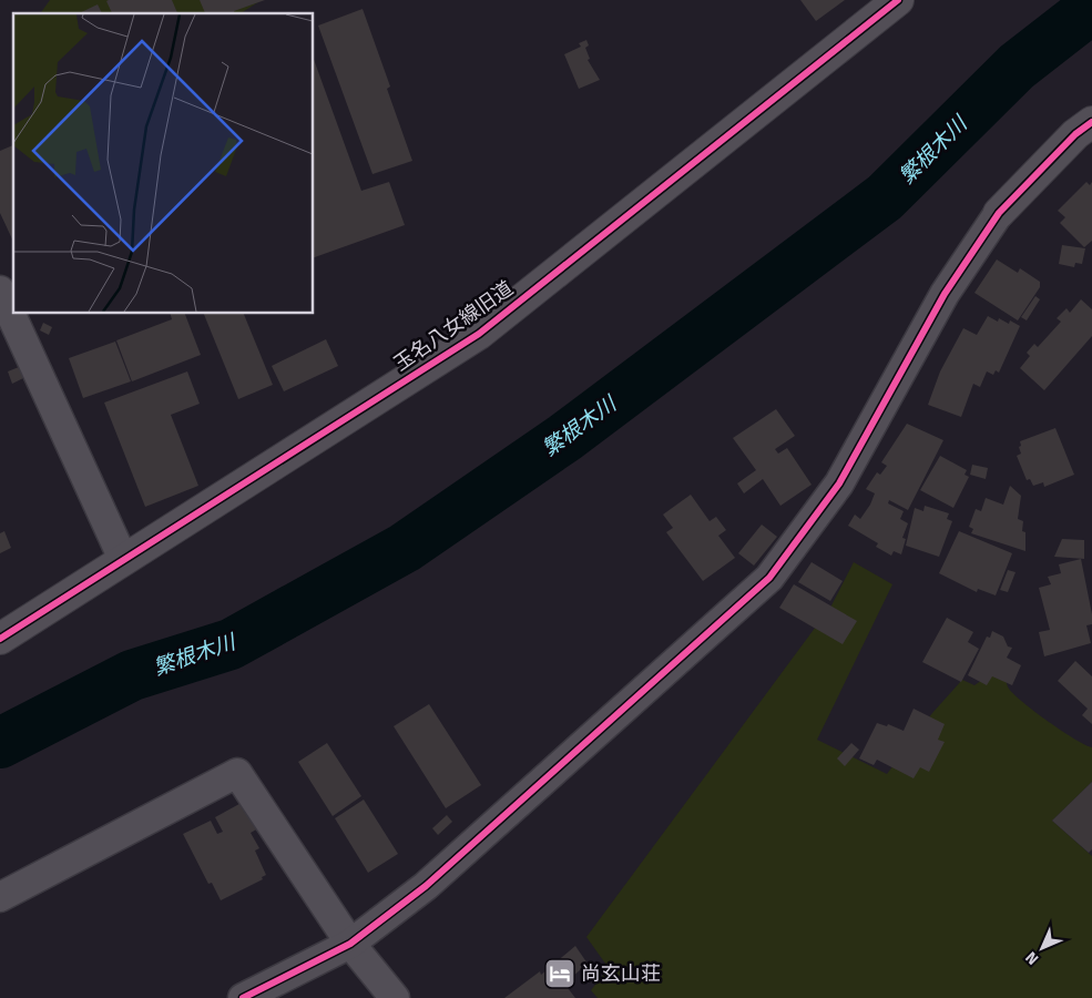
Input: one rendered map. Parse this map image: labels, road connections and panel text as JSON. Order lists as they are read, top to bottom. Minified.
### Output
{"streets":{"street":["玉名八女線旧道"]},"water":["繁根木川"],"places":{"hotel":["尚玄山荘"]},"north":"bottom left"}
